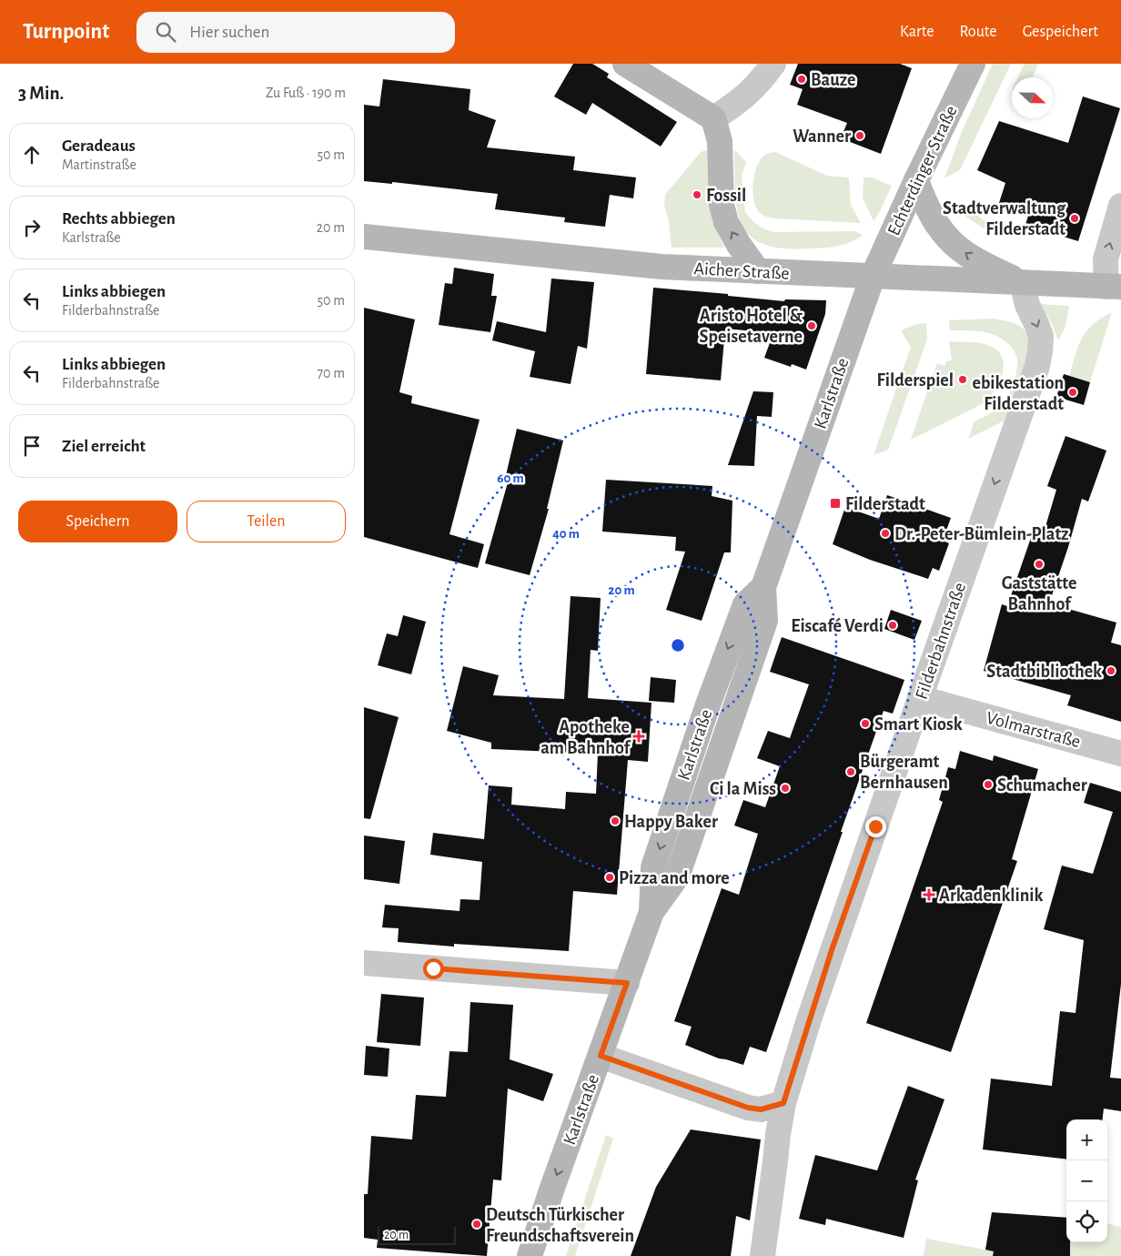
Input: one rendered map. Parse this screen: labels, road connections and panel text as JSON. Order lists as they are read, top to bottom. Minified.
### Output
{"streets":{"main road":["Echterdinger Straße","Aicher Straße","Karlstraße"],"street":["Filderbahnstraße","Volmarstraße"]},"crossings":[["Echterdinger Straße","Aicher Straße"],["Echterdinger Straße","Karlstraße"],["Aicher Straße","Karlstraße"],["Aicher Straße","Filderbahnstraße"],["Filderbahnstraße","Volmarstraße"]],"one_way":["Filderbahnstraße"],"places":{"other":["Bauze","Wanner","Fossil","Stadtverwaltung Filderstadt","Aristo Hotel & Speisetaverne","Filderspiel","ebikestation Filderstadt","Dr.-Peter-Bümlein-Platz","Gaststätte Bahnhof","Eiscafé Verdi","Stadtbibliothek","Smart Kiosk","Bürgeramt Bernhausen","Schumacher","Ci la Miss","Happy Baker","Pizza and more","Deutsch Türkischer Freundschaftsverein"],"transit":["Filderstadt"],"health":["Apotheke am Bahnhof","Arkadenklinik"]},"scale_bar":"20 m","north":"right","page":{"header":"Turnpoint","search":"Hier suchen","nav":["Karte","Route","Gespeichert"],"heading":["3 Min.","Zu Fuß · 190 m"],"list":[["Geradeaus","Martinstraße","50 m"],["Rechts abbiegen","Karlstraße","20 m"],["Links abbiegen","Filderbahnstraße","50 m"],["Links abbiegen","Filderbahnstraße","70 m"],"Ziel erreicht"],"buttons":["Speichern","Teilen"],"map_buttons":["+","−"],"scale":"20 m"},"rings":["60 m","40 m","20 m"]}
